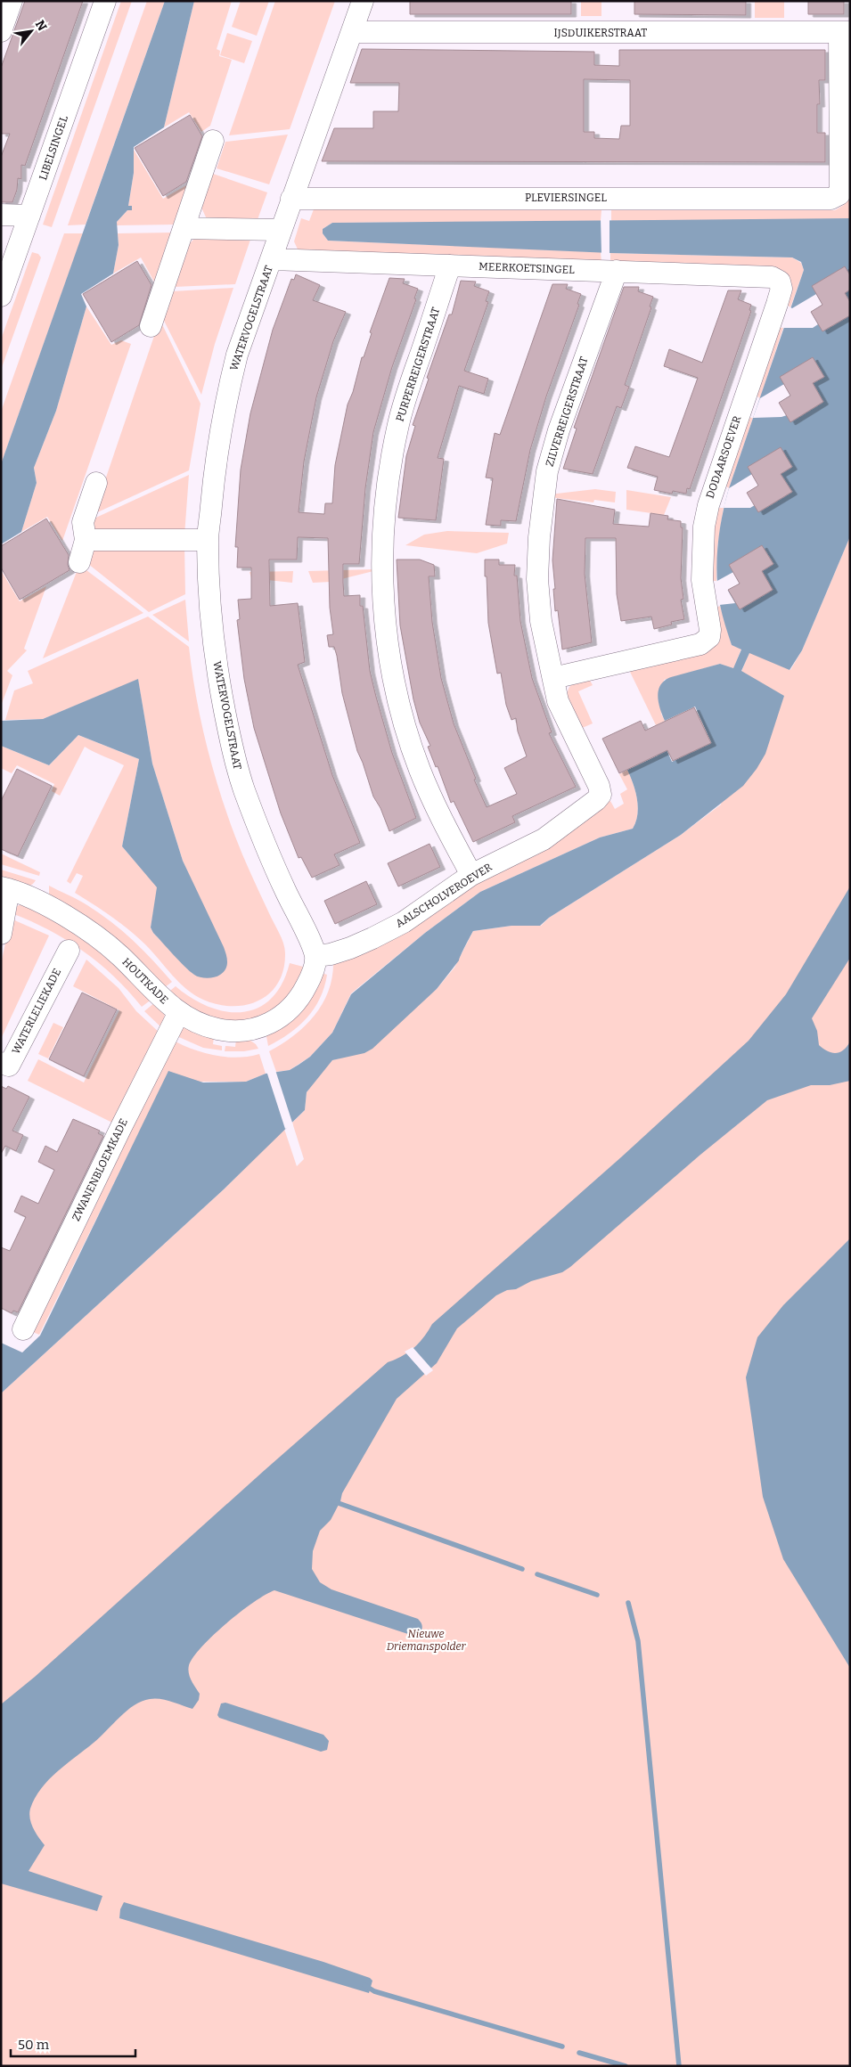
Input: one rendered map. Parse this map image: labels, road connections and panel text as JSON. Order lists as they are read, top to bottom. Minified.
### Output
{"streets":{"street":["IJSDUIKERSTRAAT","LIBELSINGEL","PLEVIERSINGEL","MEERKOETSINGEL","WATERVOGELSTRAAT","PURPERREIGERSTRAAT","ZILVERREIGERSTRAAT","DODAARSOEVER","AALSCHOLVEROEVER","HOUTKADE","WATERLELIEKADE","ZWANENBLOEMKADE"]},"crossings":[["IJSDUIKERSTRAAT","WATERVOGELSTRAAT"],["PLEVIERSINGEL","WATERVOGELSTRAAT"],["MEERKOETSINGEL","WATERVOGELSTRAAT"],["MEERKOETSINGEL","PURPERREIGERSTRAAT"],["MEERKOETSINGEL","ZILVERREIGERSTRAAT"],["MEERKOETSINGEL","DODAARSOEVER"],["WATERVOGELSTRAAT","AALSCHOLVEROEVER"],["WATERVOGELSTRAAT","HOUTKADE"],["PURPERREIGERSTRAAT","AALSCHOLVEROEVER"],["ZILVERREIGERSTRAAT","DODAARSOEVER"],["ZILVERREIGERSTRAAT","AALSCHOLVEROEVER"],["AALSCHOLVEROEVER","HOUTKADE"],["HOUTKADE","ZWANENBLOEMKADE"]],"parks":["Nieuwe Driemanspolder"],"scale_bar":"50 m","north":"top right"}
